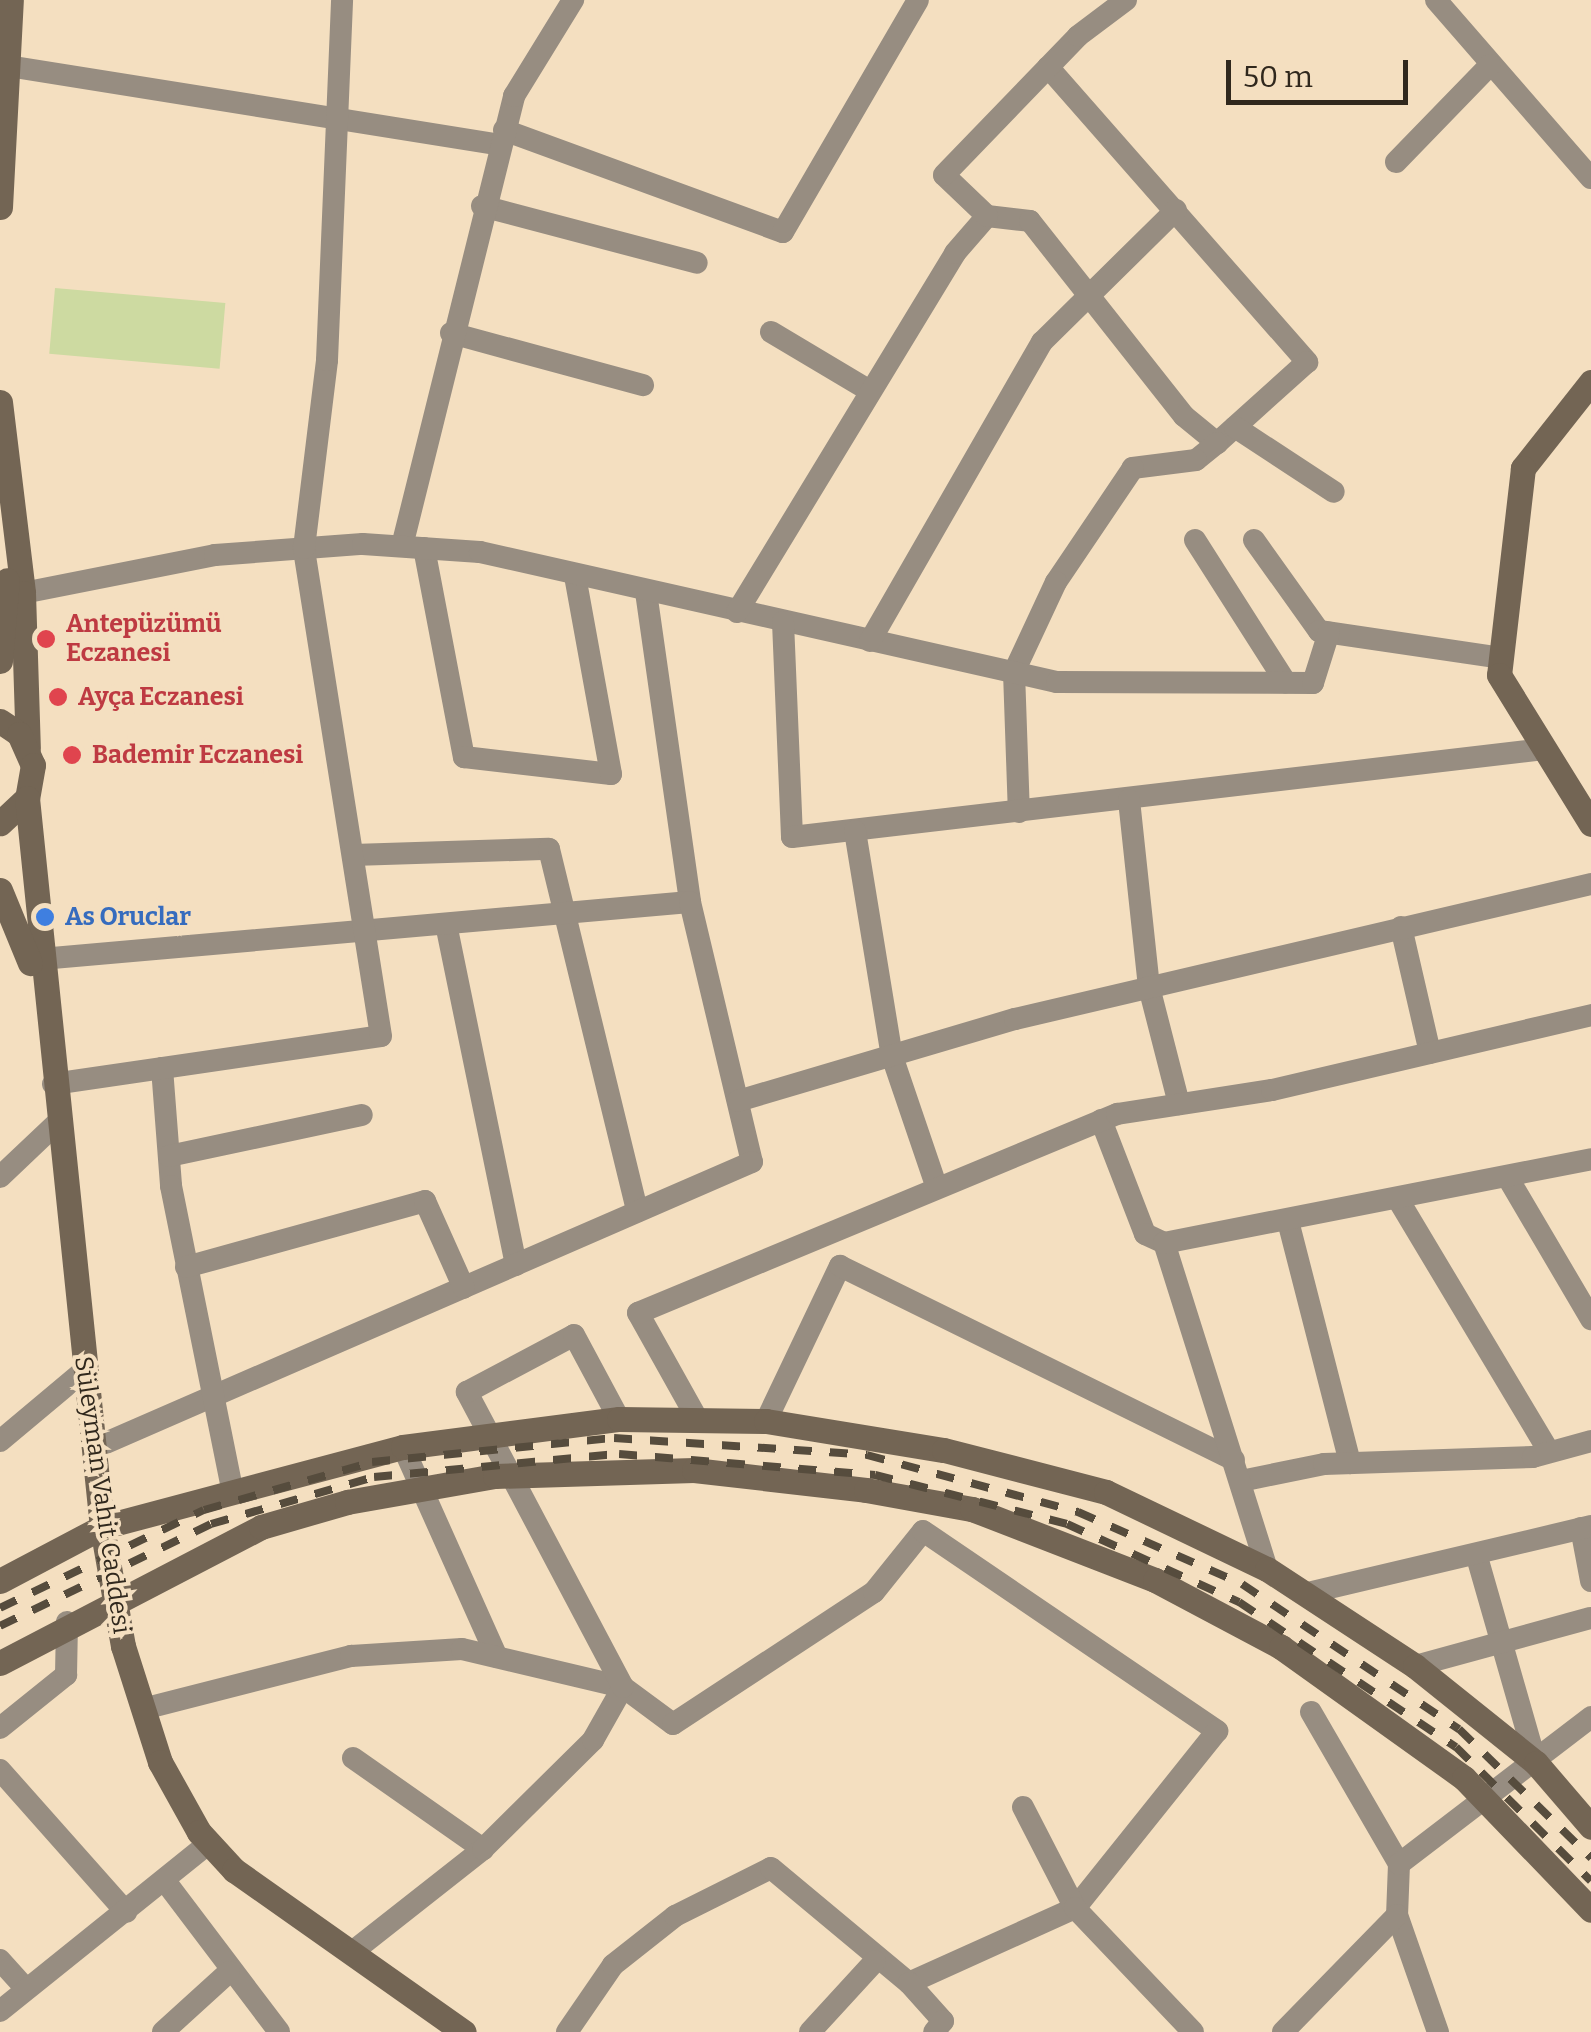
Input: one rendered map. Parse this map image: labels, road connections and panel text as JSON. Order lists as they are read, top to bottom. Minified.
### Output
{"streets":{"main road":["Süleyman Vahit Caddesi"]},"places":["Antepüzümü Eczanesi","Ayça Eczanesi","Bademir Eczanesi","As Oruclar"],"scale_bar":"50 m"}
